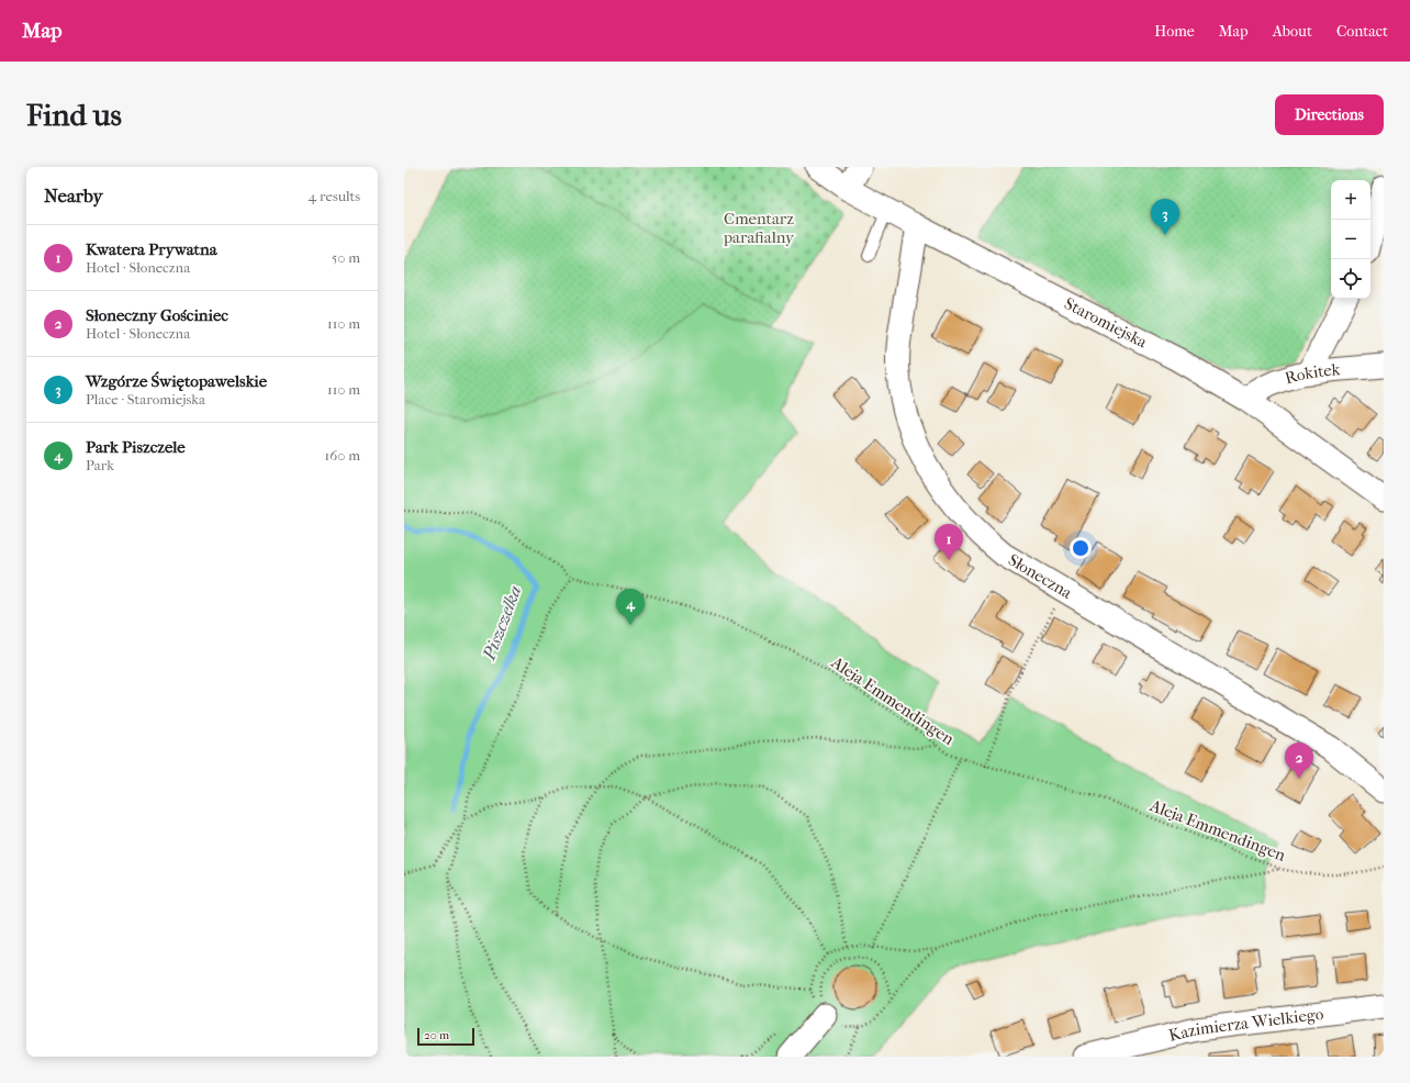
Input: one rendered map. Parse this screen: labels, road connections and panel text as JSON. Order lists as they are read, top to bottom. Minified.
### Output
{"streets":{"street":["Staromiejska","Rokitek","Słoneczna","Kazimierza Wielkiego"],"path":["Aleja Emmendingen"]},"crossings":[["Staromiejska","Rokitek"],["Staromiejska","Słoneczna"]],"water":["Piszczelka"],"parks":["Cmentarz parafialny"],"scale_bar":"20 m","page":{"header":"Map","nav":["Home","Map","About","Contact"],"buttons":"Directions","title":"Find us","heading":["Nearby","4 results"],"map_buttons":["+","−"],"pins":["3","1","4","2"],"list":[{"mark":"1","name":"Kwatera Prywatna","note":"Hotel · Słoneczna","value":"50 m"},{"mark":"2","name":"Słoneczny Gościniec","note":"Hotel · Słoneczna","value":"110 m"},{"mark":"3","name":"Wzgórze Świętopawelskie","note":"Place · Staromiejska","value":"110 m"},{"mark":"4","name":"Park Piszczele","note":"Park","value":"160 m"}],"scale":"20 m"}}
